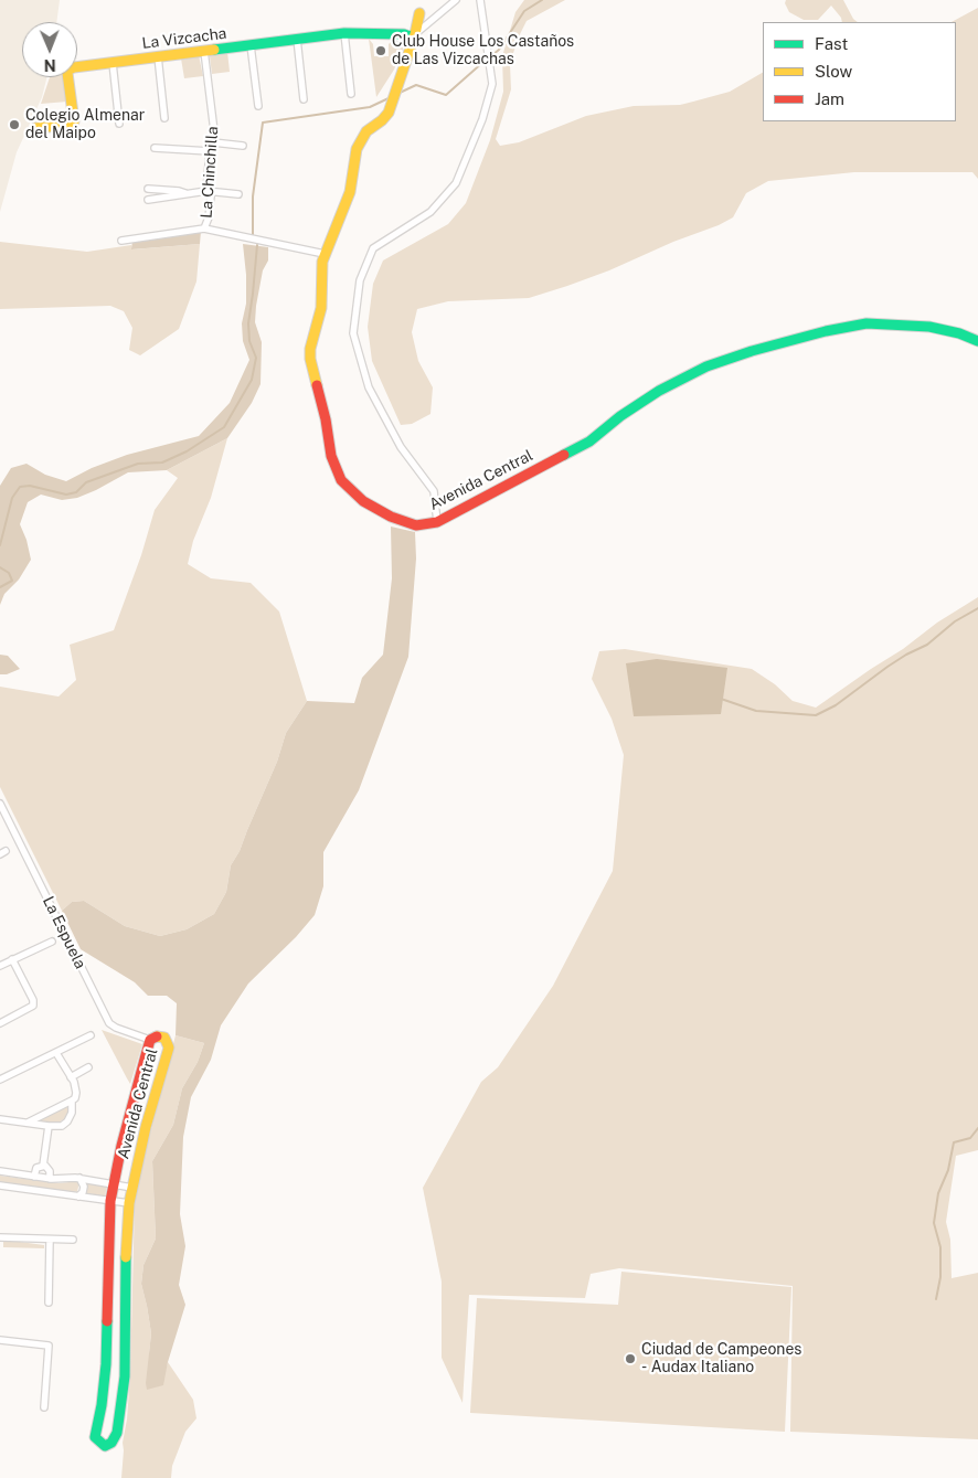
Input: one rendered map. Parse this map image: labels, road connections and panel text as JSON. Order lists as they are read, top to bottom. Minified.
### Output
{"streets":{"street":["La Vizcacha","La Chinchilla","Avenida Central","La Espuela"]},"crossings":[["La Vizcacha","La Chinchilla"],["La Vizcacha","Avenida Central"],["Avenida Central","La Espuela"]],"places":["Club House Los Castaños de Las Vizcachas","Colegio Almenar del Maipo","Ciudad de Campeones - Audax Italiano"],"legend":["Fast","Slow","Jam"],"north":"bottom"}
